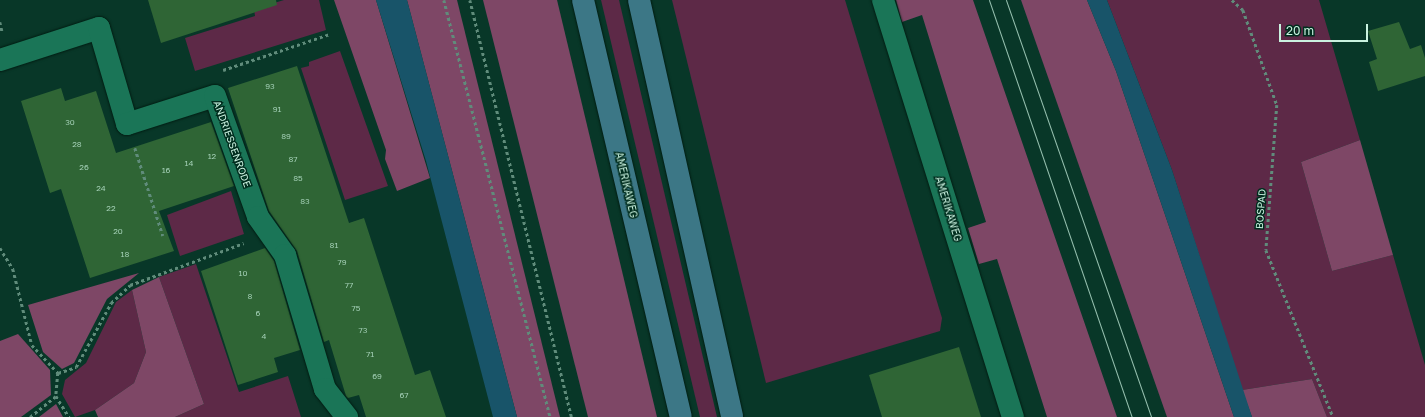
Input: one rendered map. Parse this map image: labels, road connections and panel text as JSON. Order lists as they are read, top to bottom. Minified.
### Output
{"streets":{"main road":["AMERIKAWEG"],"street":["ANDRIESSENRODE"],"path":["BOSPAD"]},"house_numbers":["93","91","30","89","28","12","87","14","26","16","85","24","83","22","20","81","18","79","10","77","8","75","6","73","4","71","69","67"],"scale_bar":"20 m"}
